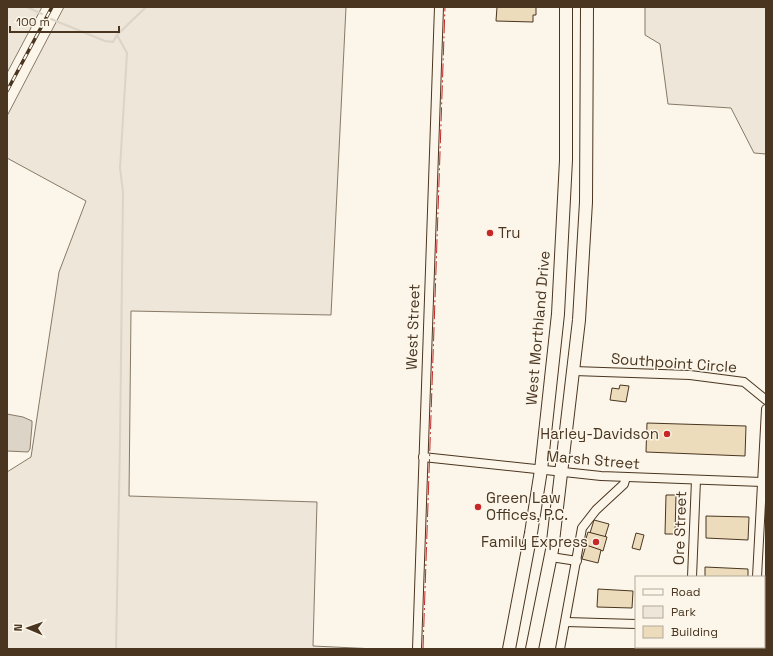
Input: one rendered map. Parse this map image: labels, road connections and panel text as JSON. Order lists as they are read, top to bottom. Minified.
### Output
{"streets":{"highway":["West Morthland Drive"],"street":["West Street","Southpoint Circle","Marsh Street","Ore Street"]},"crossings":[["West Street","Marsh Street"],["West Morthland Drive","Marsh Street"],["Marsh Street","Ore Street"]],"places":["Tru","Harley-Davidson","Green Law Offices, P.C.","Family Express"],"legend":["Road","Park","Building"],"scale_bar":"100 m","north":"left"}
